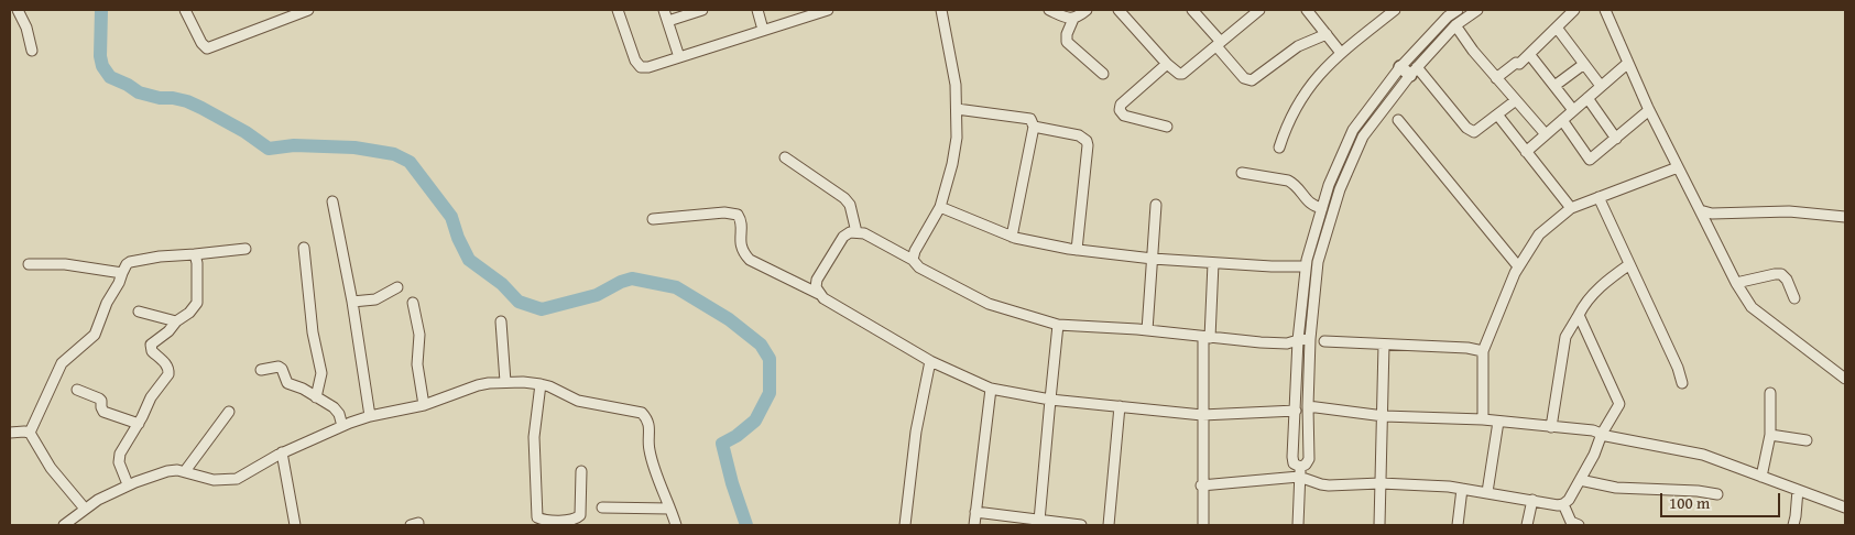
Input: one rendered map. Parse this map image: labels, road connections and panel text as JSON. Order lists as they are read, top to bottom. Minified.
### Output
{"scale_bar":"100 m"}
